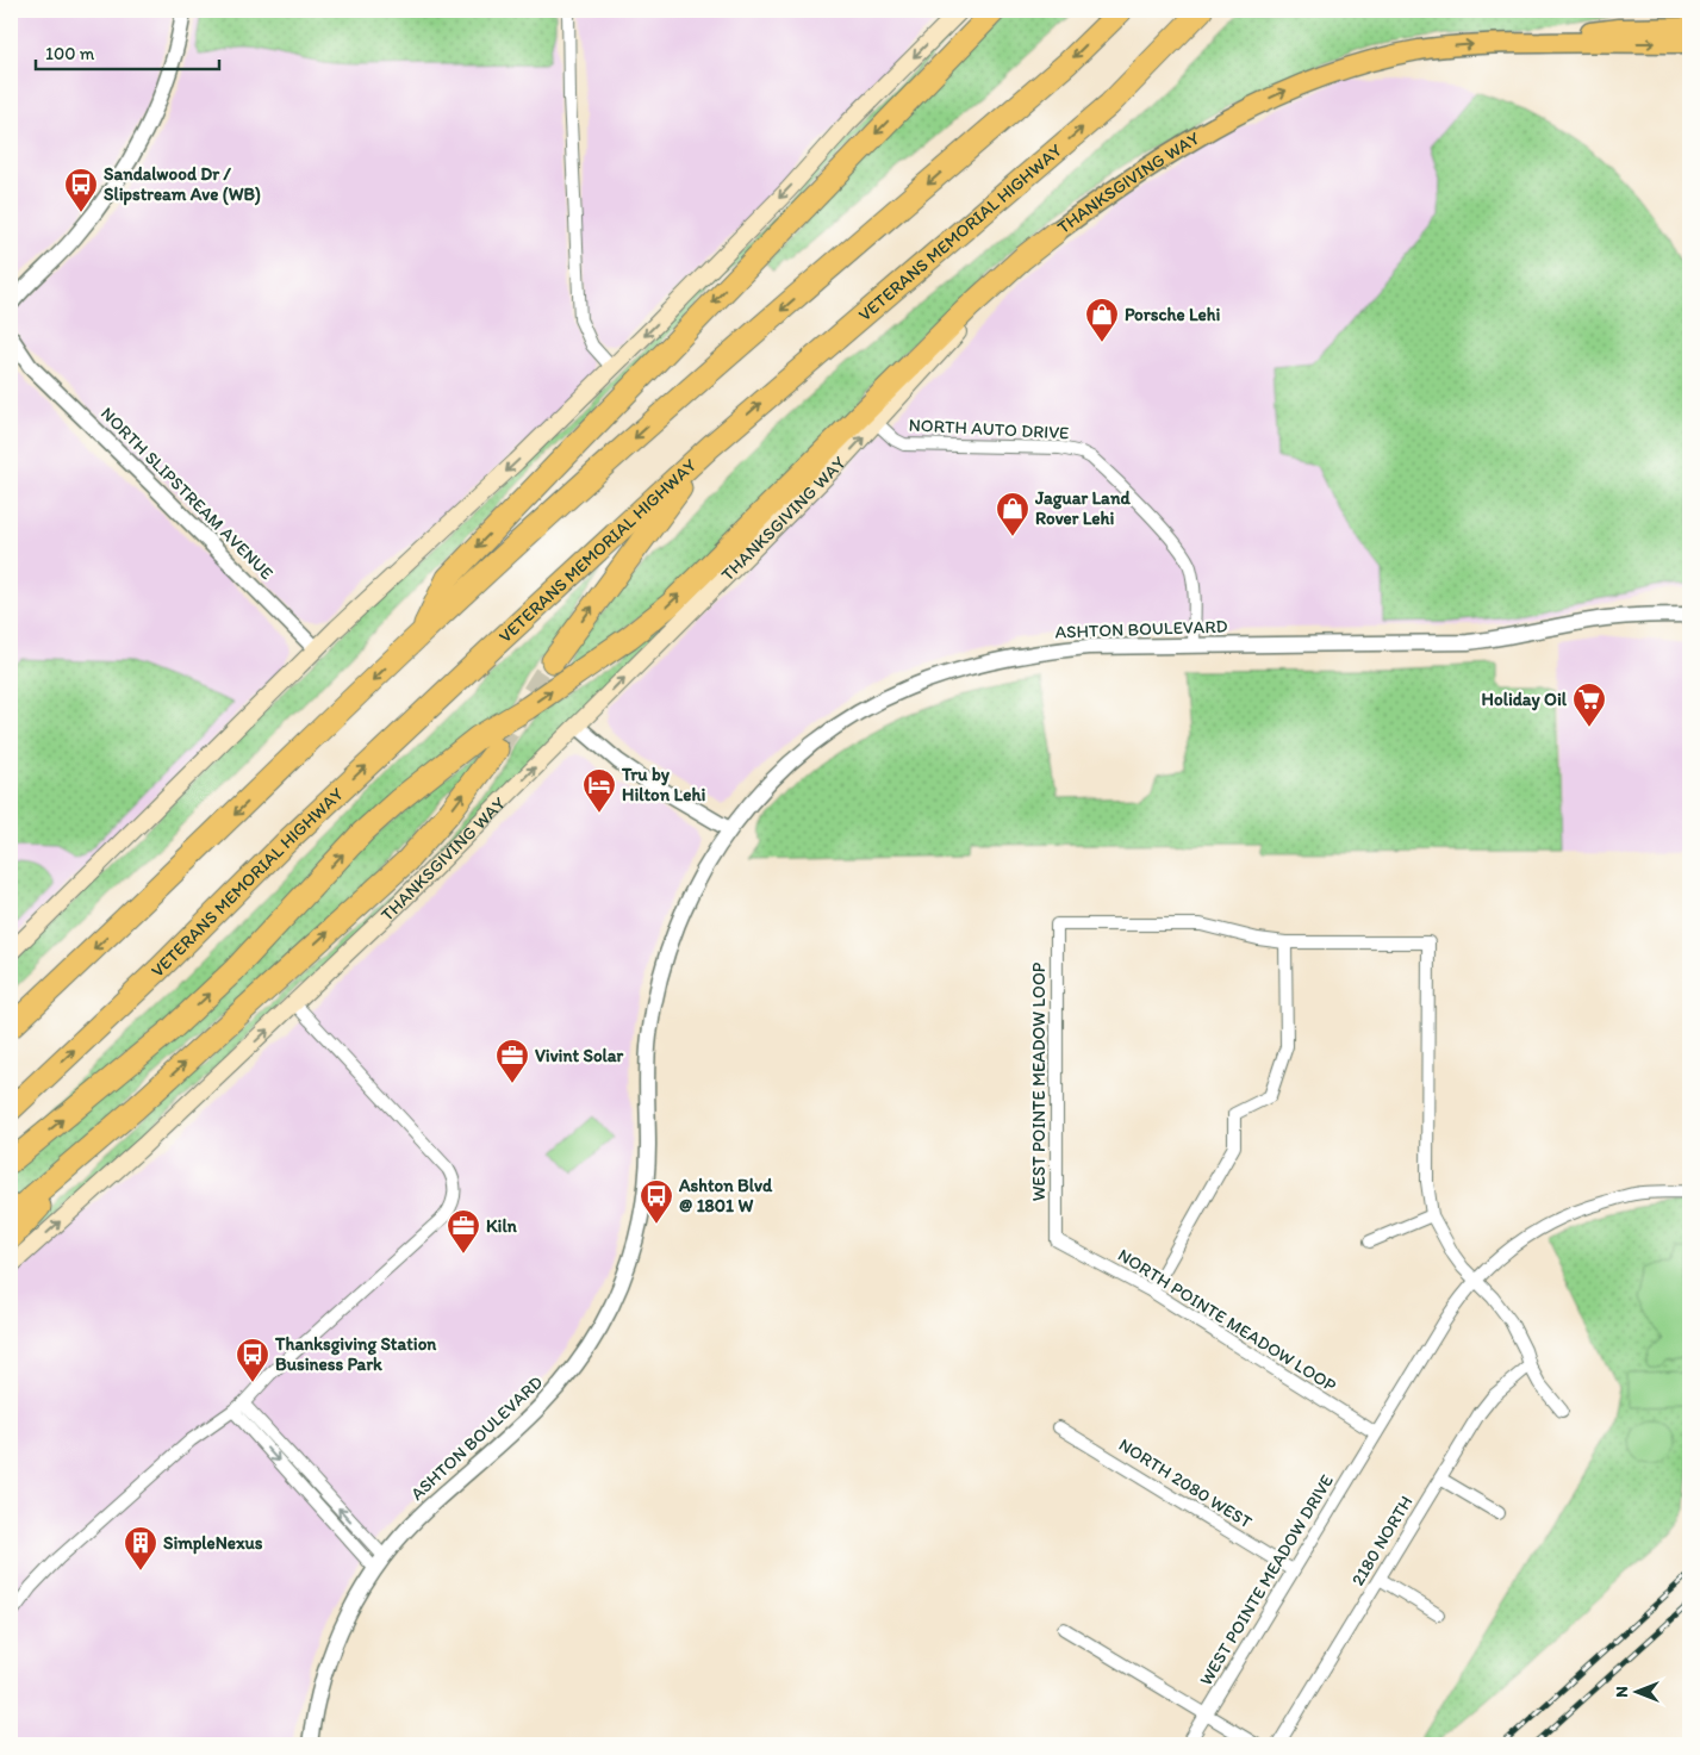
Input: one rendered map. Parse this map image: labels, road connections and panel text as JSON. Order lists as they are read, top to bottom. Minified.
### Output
{"streets":{"highway":["THANKSGIVING WAY","VETERANS MEMORIAL HIGHWAY"],"street":["NORTH AUTO DRIVE","NORTH SLIPSTREAM AVENUE","ASHTON BOULEVARD","WEST POINTE MEADOW LOOP","NORTH POINTE MEADOW LOOP","NORTH 2080 WEST","2180 NORTH","WEST POINTE MEADOW DRIVE"]},"crossings":[["THANKSGIVING WAY","NORTH AUTO DRIVE"],["NORTH AUTO DRIVE","ASHTON BOULEVARD"],["WEST POINTE MEADOW LOOP","NORTH POINTE MEADOW LOOP"],["NORTH POINTE MEADOW LOOP","WEST POINTE MEADOW DRIVE"],["NORTH 2080 WEST","WEST POINTE MEADOW DRIVE"]],"places":{"bus stop":["Sandalwood Dr / Slipstream Ave (WB)","Ashton Blvd @ 1801 W","Thanksgiving Station Business Park"],"shop":["Porsche Lehi","Jaguar Land Rover Lehi"],"supermarket":["Holiday Oil"],"hotel":["Tru by Hilton Lehi"],"office":["Vivint Solar","Kiln"],"building":["SimpleNexus"]},"scale_bar":"100 m","north":"left"}
